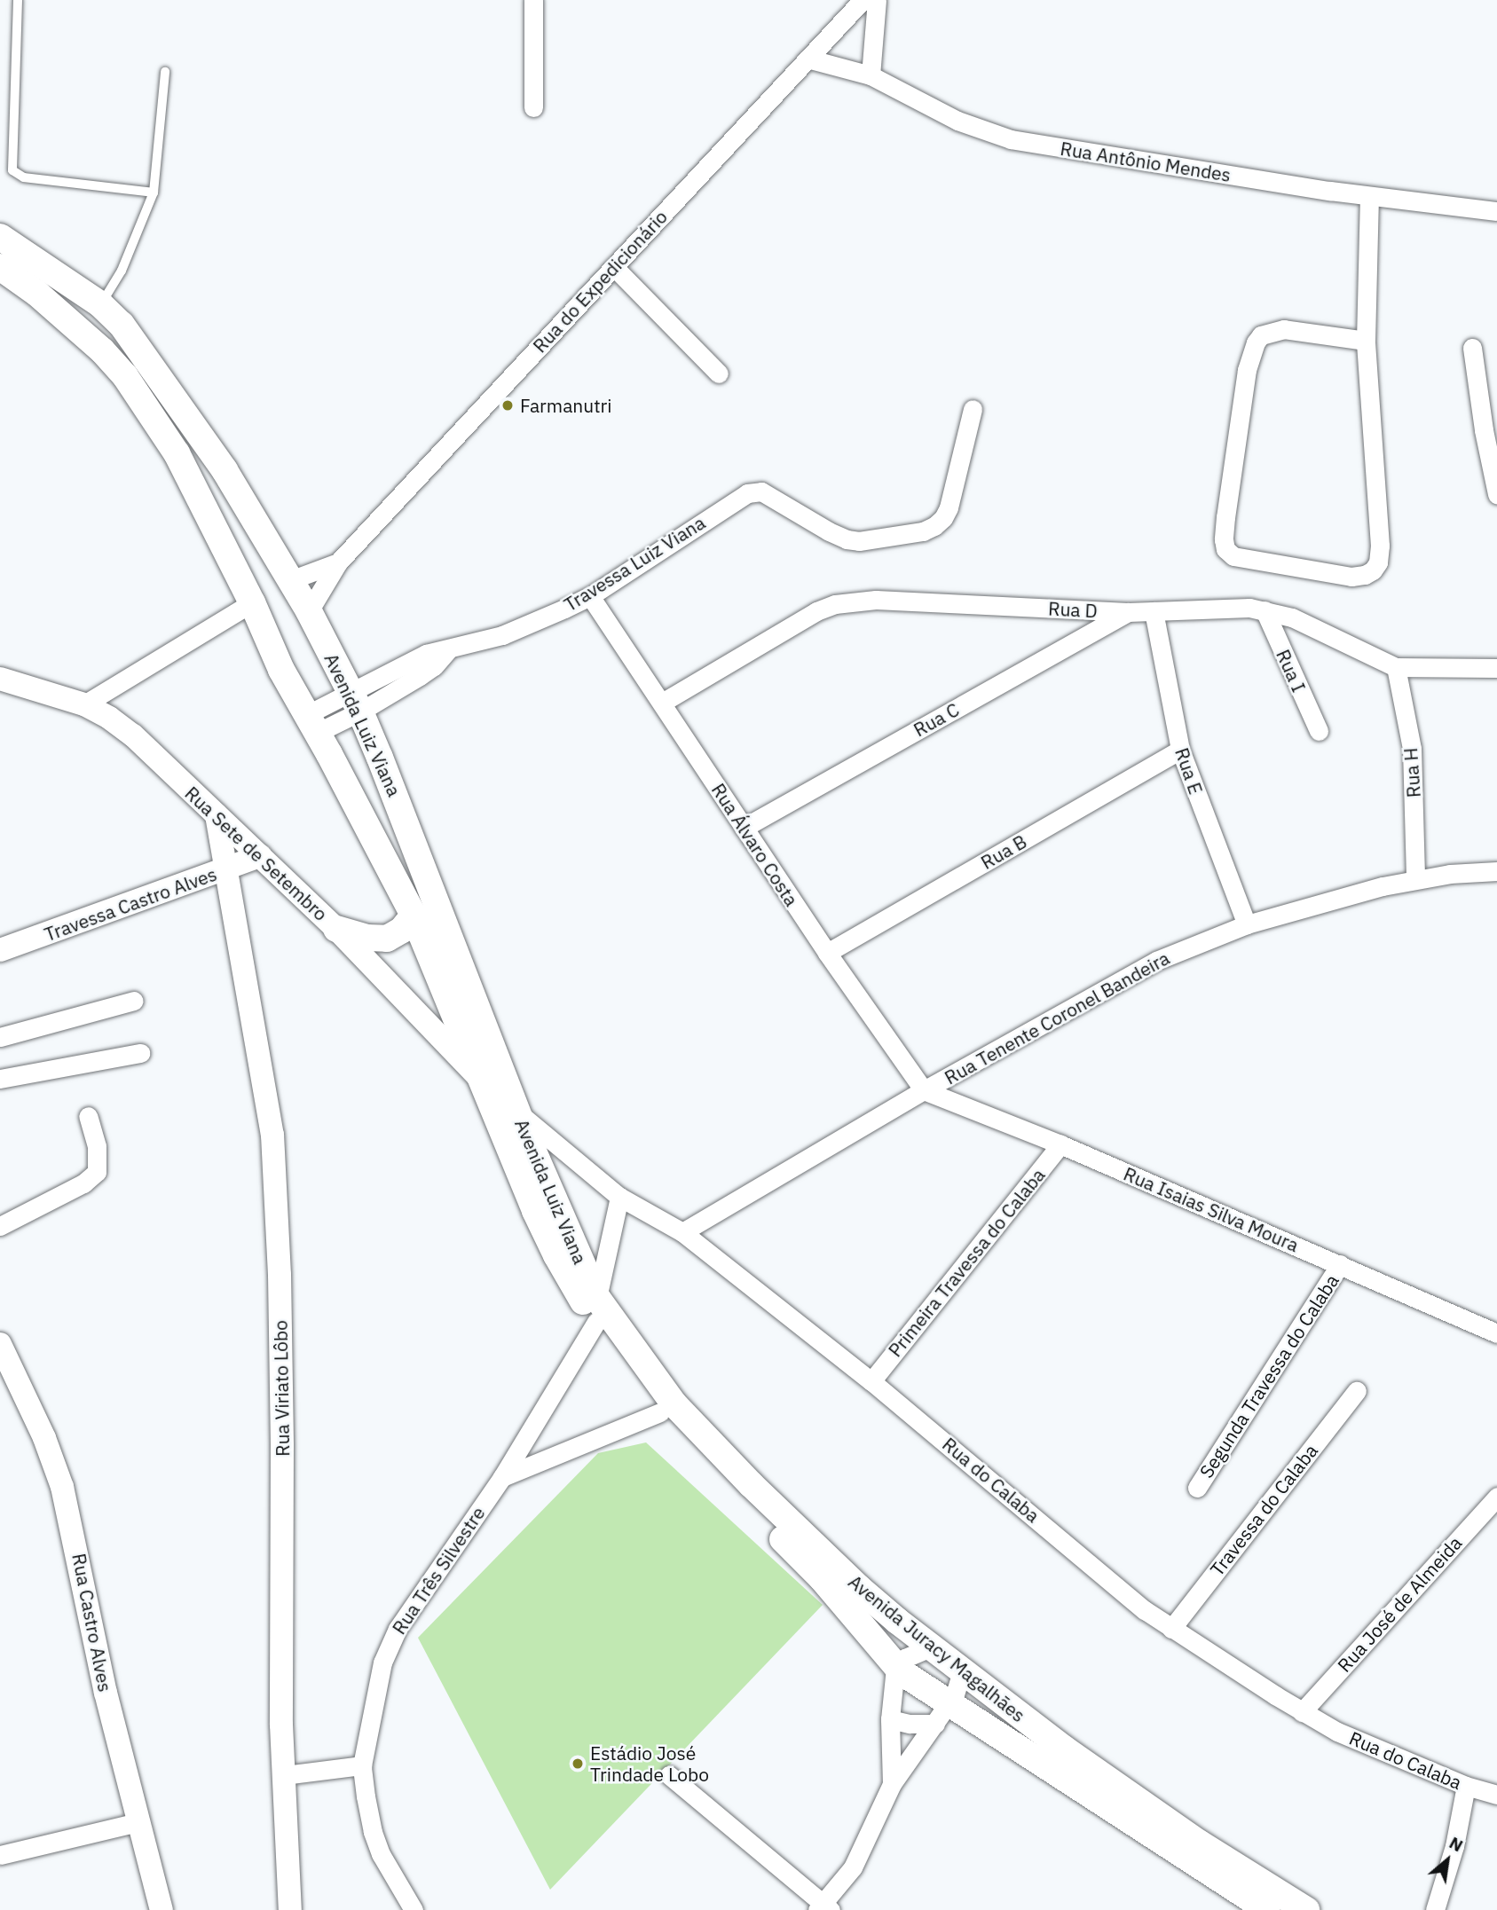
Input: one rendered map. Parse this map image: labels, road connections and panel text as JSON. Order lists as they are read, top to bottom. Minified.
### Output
{"streets":{"main road":["Avenida Luiz Viana","Avenida Juracy Magalhães"],"street":["Rua Antônio Mendes","Rua do Expedicionário","Travessa Luiz Viana","Rua D","Rua I","Rua C","Rua E","Rua H","Rua Álvaro Costa","Rua B","Rua Sete de Setembro","Travessa Castro Alves","Rua Tenente Coronel Bandeira","Rua Isaias Silva Moura","Primeira Travessa do Calaba","Segunda Travessa do Calaba","Rua Viriato Lôbo","Rua do Calaba","Travessa do Calaba","Rua Três Silvestre","Rua José de Almeida","Rua Castro Alves"]},"crossings":[["Rua Antônio Mendes","Rua do Expedicionário"],["Rua do Expedicionário","Avenida Luiz Viana"],["Travessa Luiz Viana","Avenida Luiz Viana"],["Travessa Luiz Viana","Rua Álvaro Costa"],["Rua D","Rua I"],["Rua D","Rua C"],["Rua D","Rua E"],["Rua D","Rua H"],["Rua D","Rua Álvaro Costa"],["Rua C","Rua Álvaro Costa"],["Avenida Luiz Viana","Rua Sete de Setembro"],["Avenida Luiz Viana","Rua do Calaba"],["Avenida Luiz Viana","Rua Três Silvestre"],["Avenida Luiz Viana","Avenida Juracy Magalhães"],["Rua E","Rua B"],["Rua E","Rua Tenente Coronel Bandeira"],["Rua H","Rua Tenente Coronel Bandeira"],["Rua Álvaro Costa","Rua B"],["Rua Álvaro Costa","Rua Tenente Coronel Bandeira"],["Rua Álvaro Costa","Rua Isaias Silva Moura"],["Rua Sete de Setembro","Travessa Castro Alves"],["Rua Sete de Setembro","Rua Viriato Lôbo"],["Travessa Castro Alves","Rua Viriato Lôbo"],["Rua Tenente Coronel Bandeira","Rua Isaias Silva Moura"],["Rua Tenente Coronel Bandeira","Rua do Calaba"],["Rua Isaias Silva Moura","Primeira Travessa do Calaba"],["Rua Isaias Silva Moura","Segunda Travessa do Calaba"],["Primeira Travessa do Calaba","Rua do Calaba"],["Rua do Calaba","Travessa do Calaba"],["Rua do Calaba","Rua Três Silvestre"],["Rua do Calaba","Rua José de Almeida"],["Rua Três Silvestre","Avenida Juracy Magalhães"]],"places":["Farmanutri","Estádio José Trindade Lobo"],"north":"top right"}
